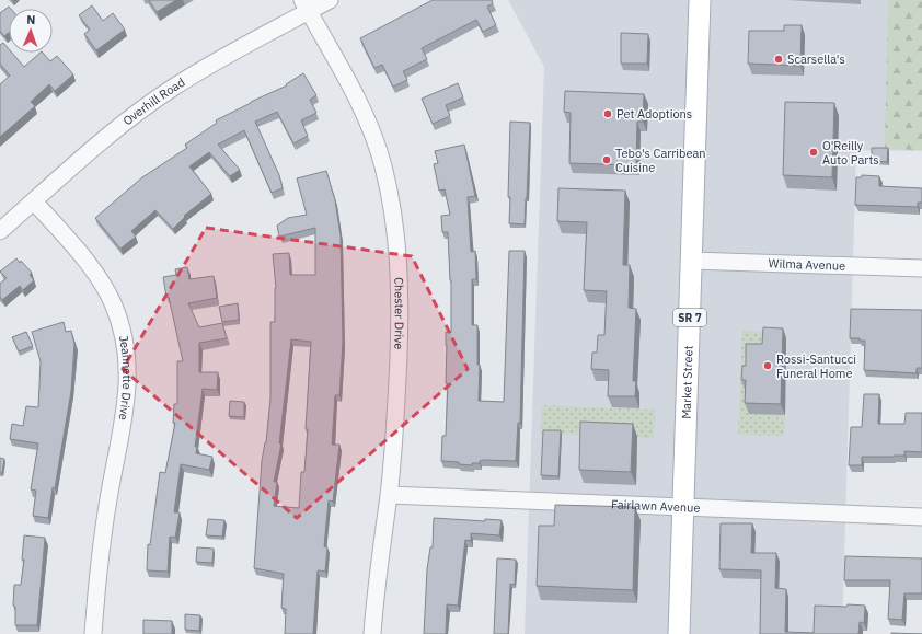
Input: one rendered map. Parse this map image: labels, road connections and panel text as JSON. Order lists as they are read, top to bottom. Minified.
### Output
{"streets":{"main road":["SR 7","Market Street"],"street":["Overhill Road","Wilma Avenue","Chester Drive","Jeannette Drive","Fairlawn Avenue"]},"crossings":[["Overhill Road","Chester Drive"],["Overhill Road","Jeannette Drive"],["Wilma Avenue","Market Street"],["Chester Drive","Fairlawn Avenue"],["Market Street","Fairlawn Avenue"]],"places":["Scarsella's","Pet Adoptions","O'Reilly Auto Parts","Tebo's Carribean Cuisine","Rossi-Santucci Funeral Home"],"north":"top"}
